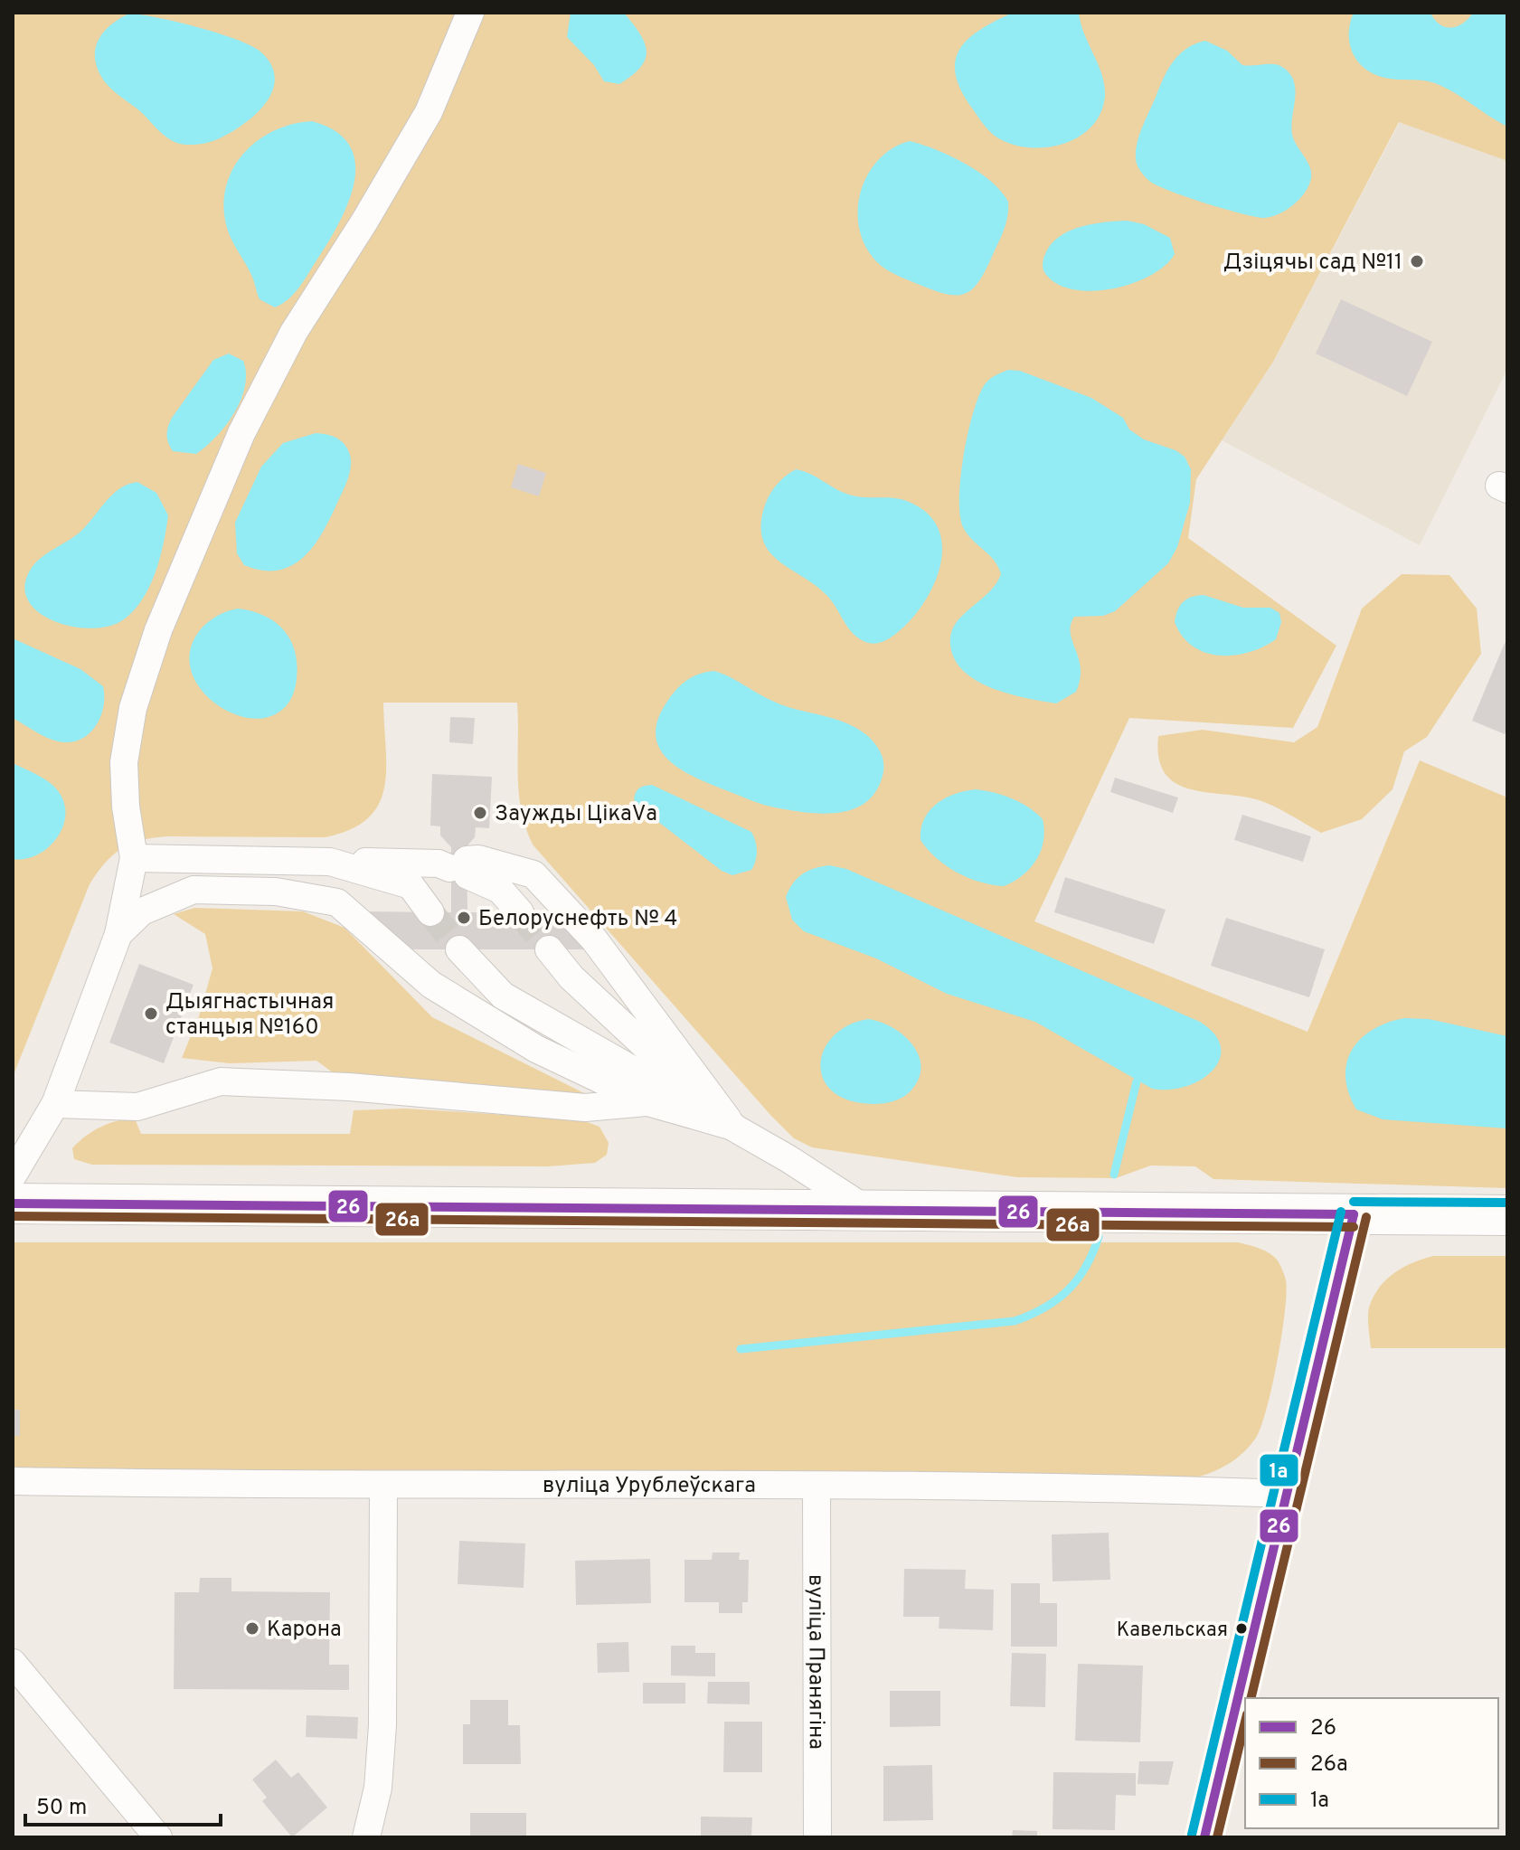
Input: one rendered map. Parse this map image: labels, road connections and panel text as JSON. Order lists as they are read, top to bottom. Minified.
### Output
{"streets":{"street":["вуліца Урублеўскага","вуліца Пранягіна"]},"crossings":[["вуліца Урублеўскага","вуліца Пранягіна"]],"places":["Дзіцячы сад №11","Заужды ЦікаVа","Белоруснефть № 4","Дыягнастычная станцыя №160","Карона","Кавельская"],"lines":["transit line 1а","transit line 26","transit line 26а"],"legend":["26","26а","1а"],"scale_bar":"50 m"}
